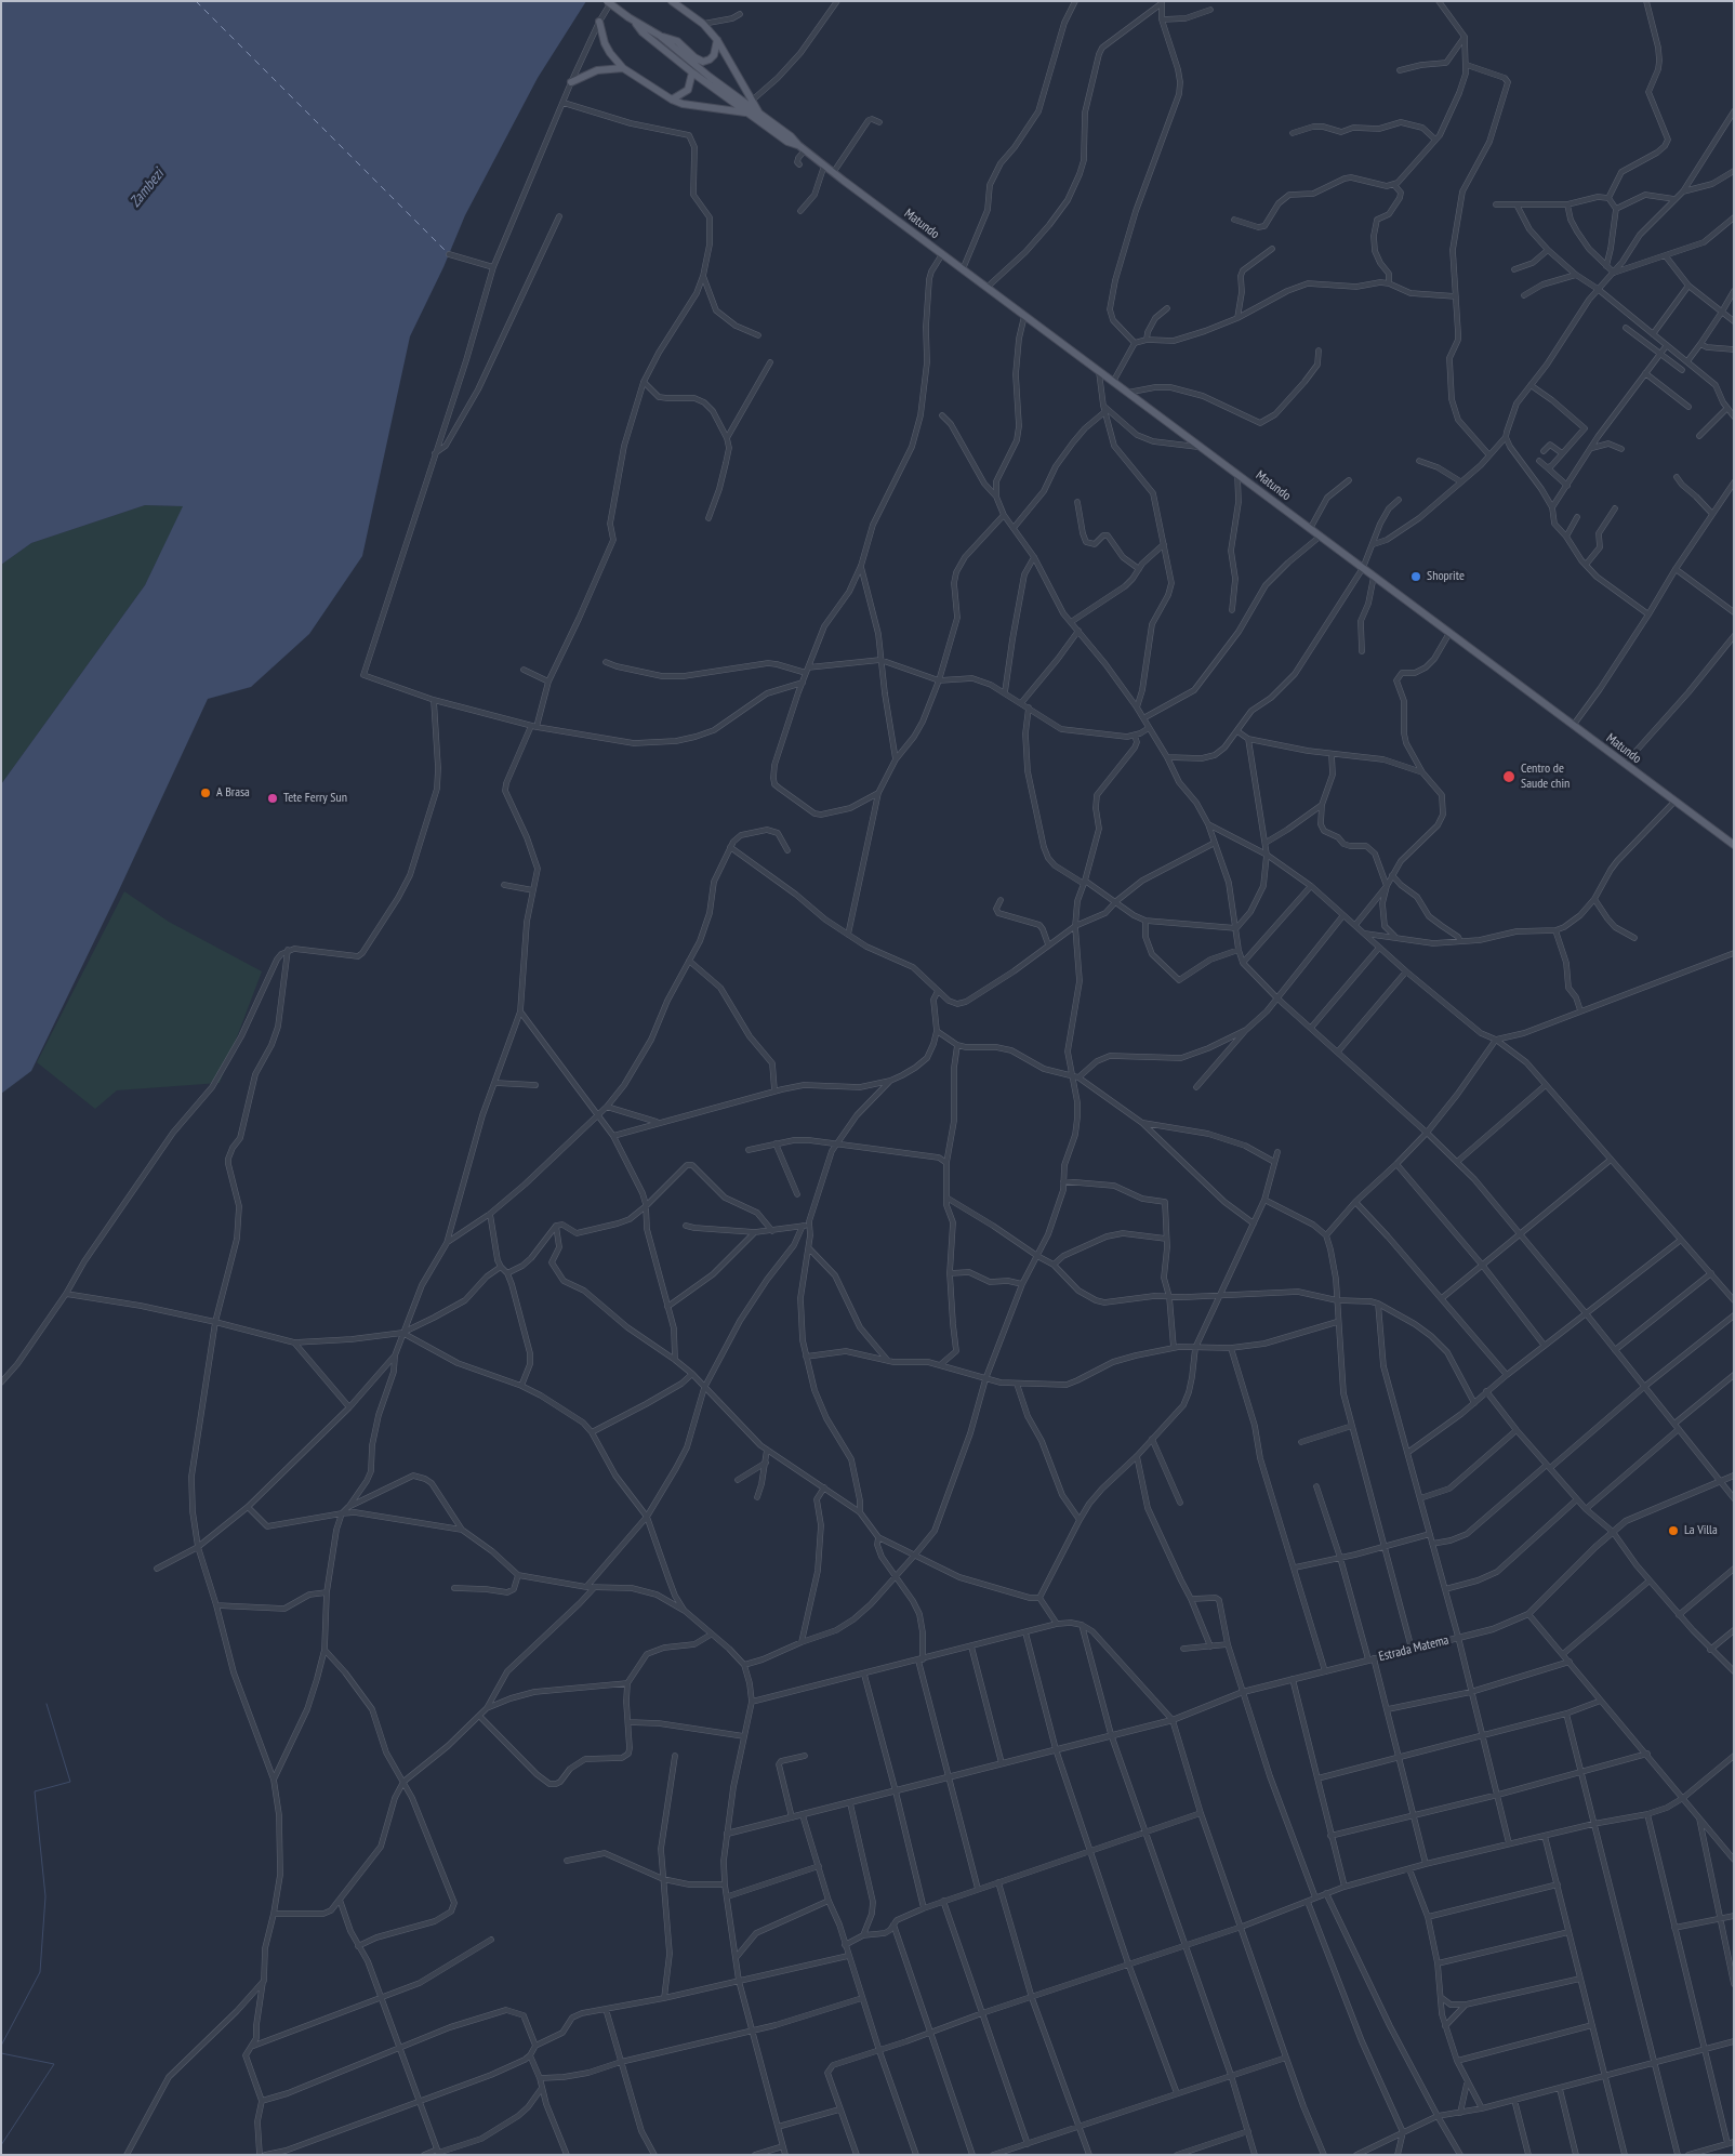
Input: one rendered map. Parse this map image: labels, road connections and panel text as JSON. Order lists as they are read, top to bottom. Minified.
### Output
{"streets":{"main road":["Matundo"],"street":["Estrada Matema"]},"water":["Zambezi"],"places":["Shoprite","Centro de Saude chin","A Brasa","Tete Ferry Sun","La Villa"]}
